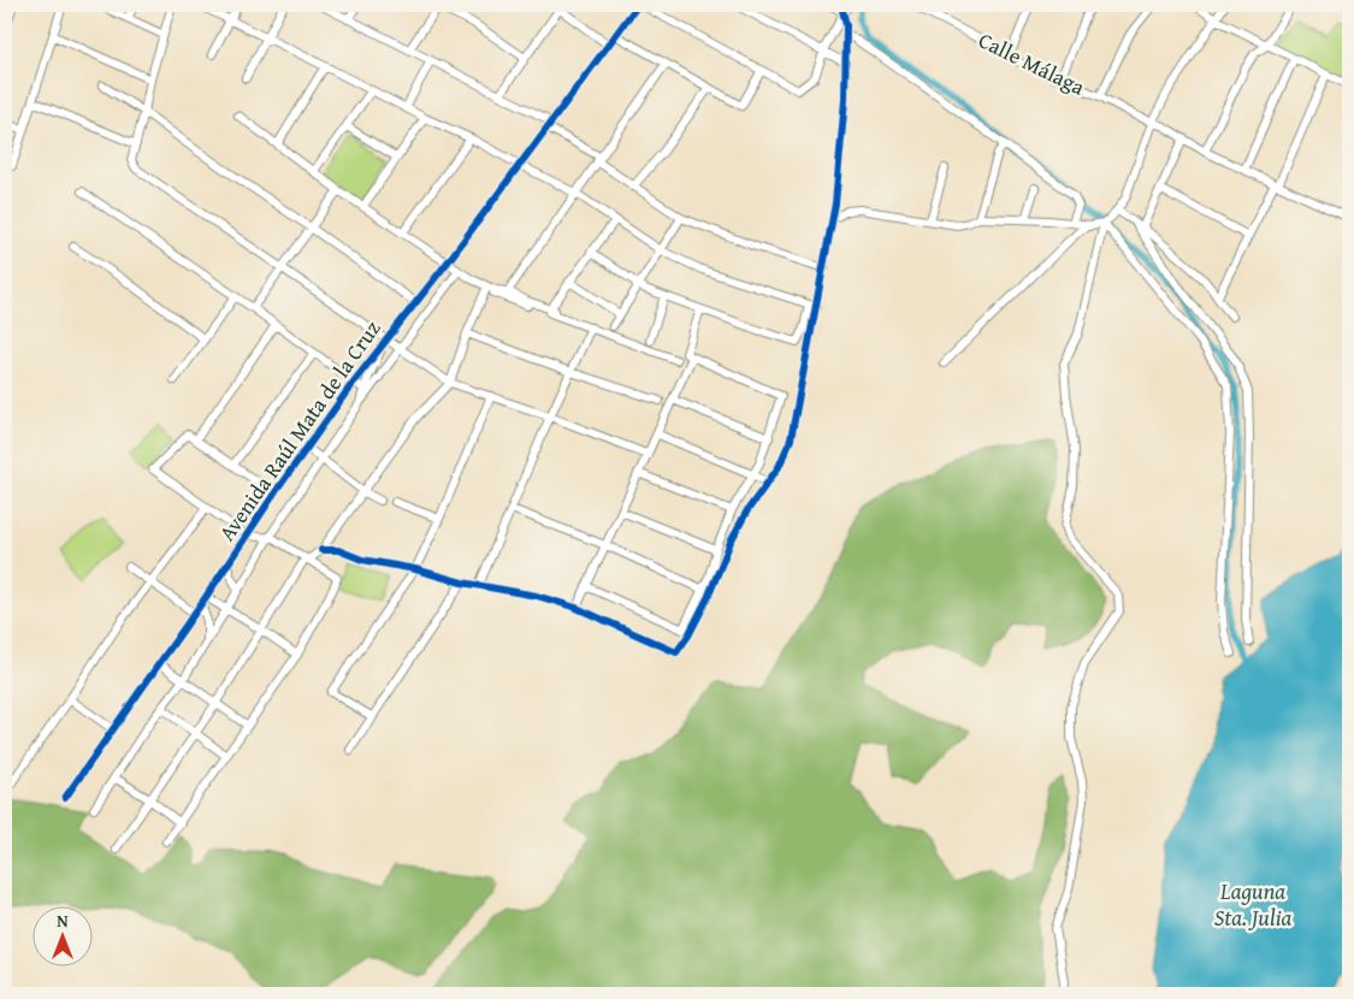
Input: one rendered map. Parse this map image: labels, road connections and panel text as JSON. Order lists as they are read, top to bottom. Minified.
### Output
{"streets":{"street":["Calle Málaga","Avenida Raúl Mata de la Cruz"]},"water":["Laguna Sta. Julia"],"north":"top"}
